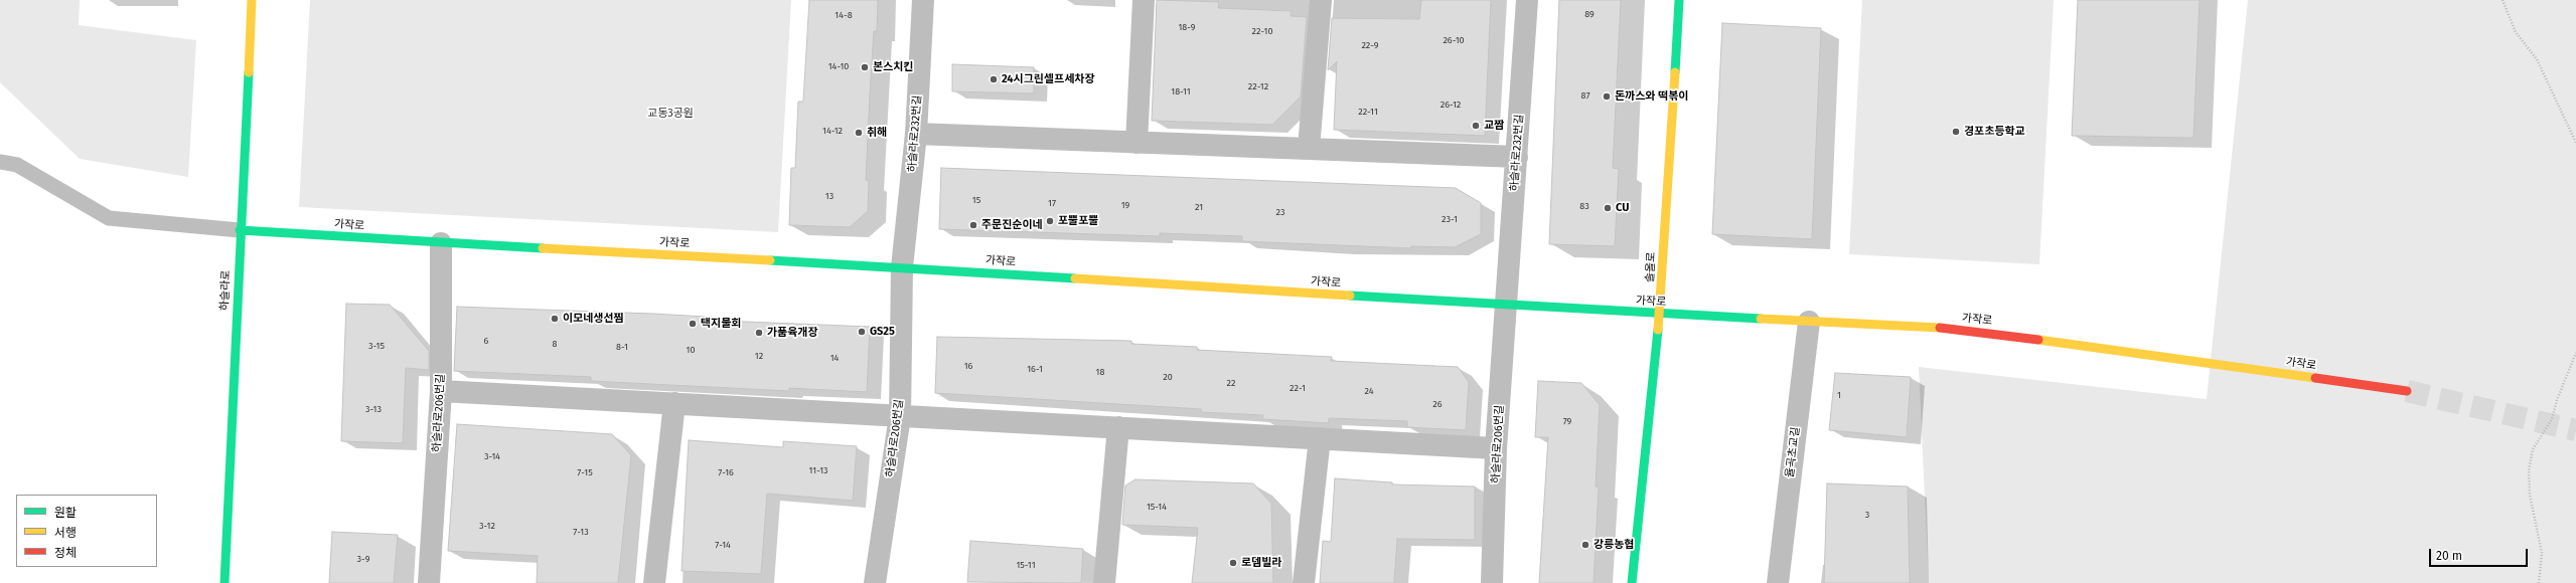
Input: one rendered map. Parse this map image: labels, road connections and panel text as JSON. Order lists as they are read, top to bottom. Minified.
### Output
{"streets":{"street":["하슬라로232번길","가작로","솔올로","하슬라로","하슬라로206번길","율곡초교길"]},"crossings":[["하슬라로232번길","가작로"],["하슬라로232번길","하슬라로206번길"],["가작로","솔올로"],["가작로","하슬라로"],["가작로","하슬라로206번길"],["가작로","율곡초교길"]],"parks":["교동3공원"],"places":["본스치킨","24시그린셀프세차장","돈까스와 떡볶이","교짬","경포초등학교","취해","CU","포뿔포뿔","주문진순이네","이모네생선찜","택지물회","GS25","가품육개장","강릉농협","로뎀빌라"],"house_numbers":["89","14-8","18-9","22-10","26-10","22-9","14-10","22-12","18-11","87","26-12","22-11","14-12","13","15","17","19","83","21","23","23-1","6","8","3-15","8-1","10","12","14","16","16-1","18","20","22","22-1","24","1","26","3-13","79","3-14","11-13","7-15","7-16","15-14","3","3-12","7-13","7-14","3-9","15-11"],"legend":["원활","서행","정체"],"scale_bar":"20 m"}
